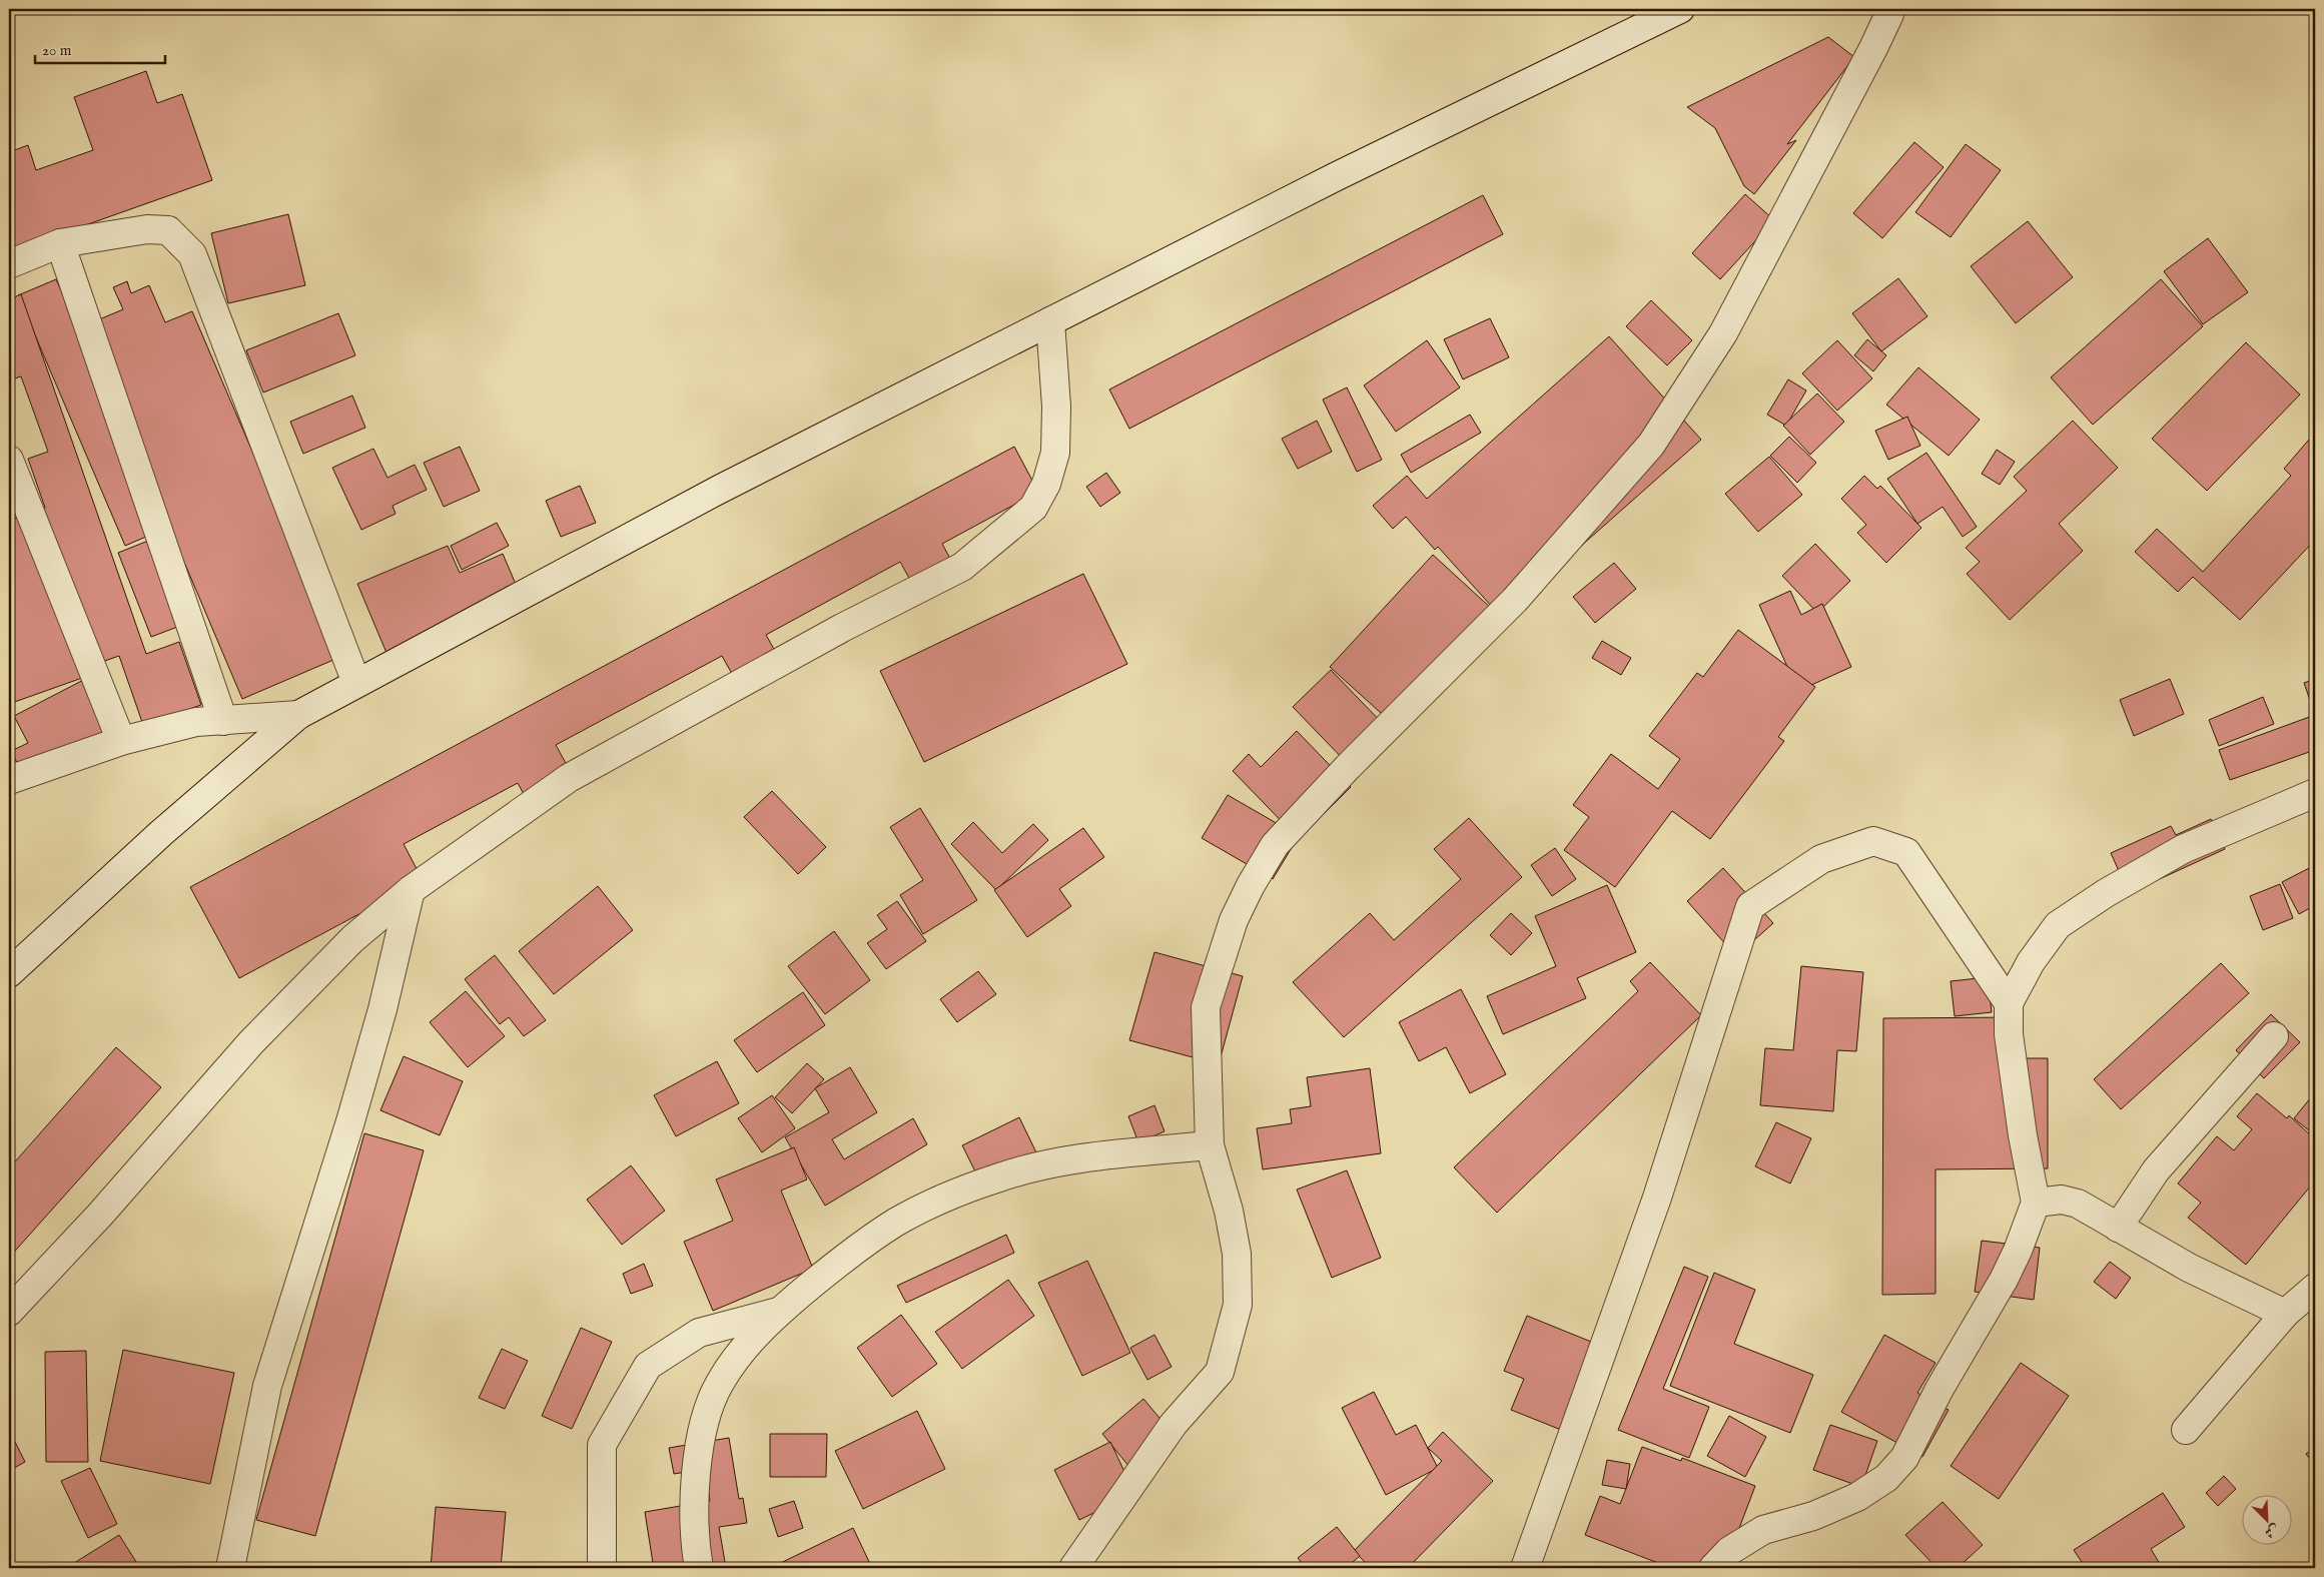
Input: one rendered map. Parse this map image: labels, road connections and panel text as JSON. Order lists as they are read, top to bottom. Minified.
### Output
{"scale_bar":"20 m","north":"bottom right"}
